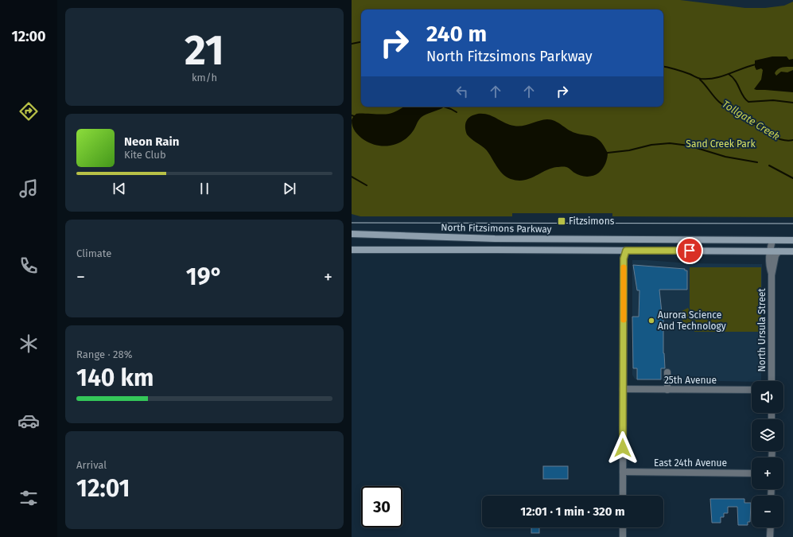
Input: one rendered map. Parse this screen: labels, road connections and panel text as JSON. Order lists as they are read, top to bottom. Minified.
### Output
{"streets":{"main road":["North Fitzsimons Parkway"],"street":["North Ursula Street","25th Avenue","East 24th Avenue"]},"crossings":[["North Fitzsimons Parkway","North Ursula Street"]],"water":["Tollgate Creek"],"parks":["Sand Creek Park"],"places":{"transit":["Fitzsimons"],"other":["Aurora Science And Technology"]},"page":{"tabs":"12:00","tile":[["21","km/h"],"Climate",["Range · 28%","140 km"],["Arrival","12:01"]],"turn":["240 m","North Fitzsimons Parkway"],"song":["Neon Rain","Kite Club"],"heat":["−","19°","+"],"map_buttons":["+","−"],"limit":"30","trip":"12:01 · 1 min · 320 m"}}
